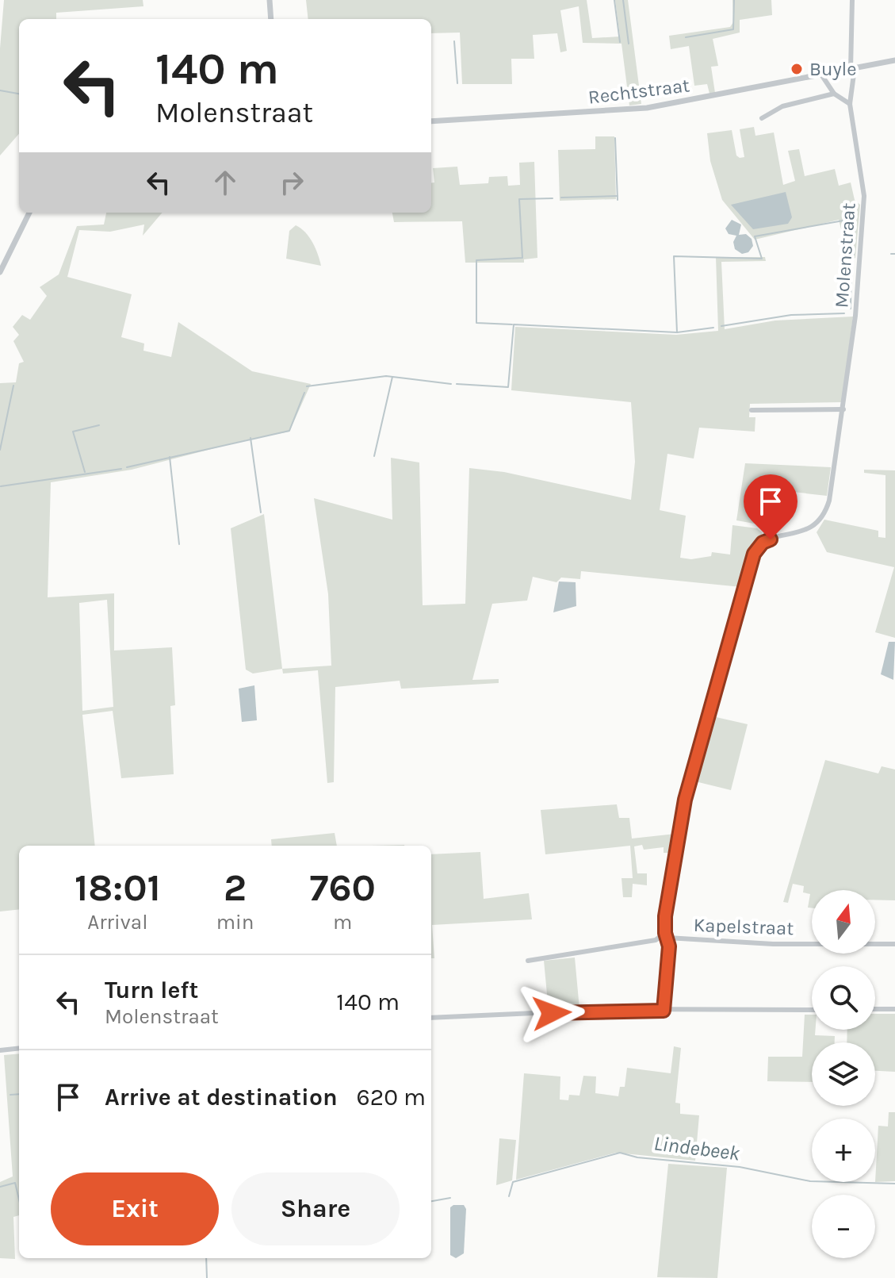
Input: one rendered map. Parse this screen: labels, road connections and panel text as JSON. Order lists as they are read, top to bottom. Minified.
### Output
{"streets":{"street":["Rechtstraat","Molenstraat","Kapelstraat"]},"crossings":[["Rechtstraat","Molenstraat"],["Molenstraat","Kapelstraat"]],"water":["Lindebeek"],"places":["Buyle"],"north":"top","page":{"turn":["140 m","Molenstraat"],"eta":["18:01","Arrival","2","min","760","m"],"map_buttons":["+","−"],"list":[{"name":"Turn left","note":"Molenstraat","value":"140 m"},{"name":"Arrive at destination","value":"620 m"}],"buttons":["Exit","Share"]}}
